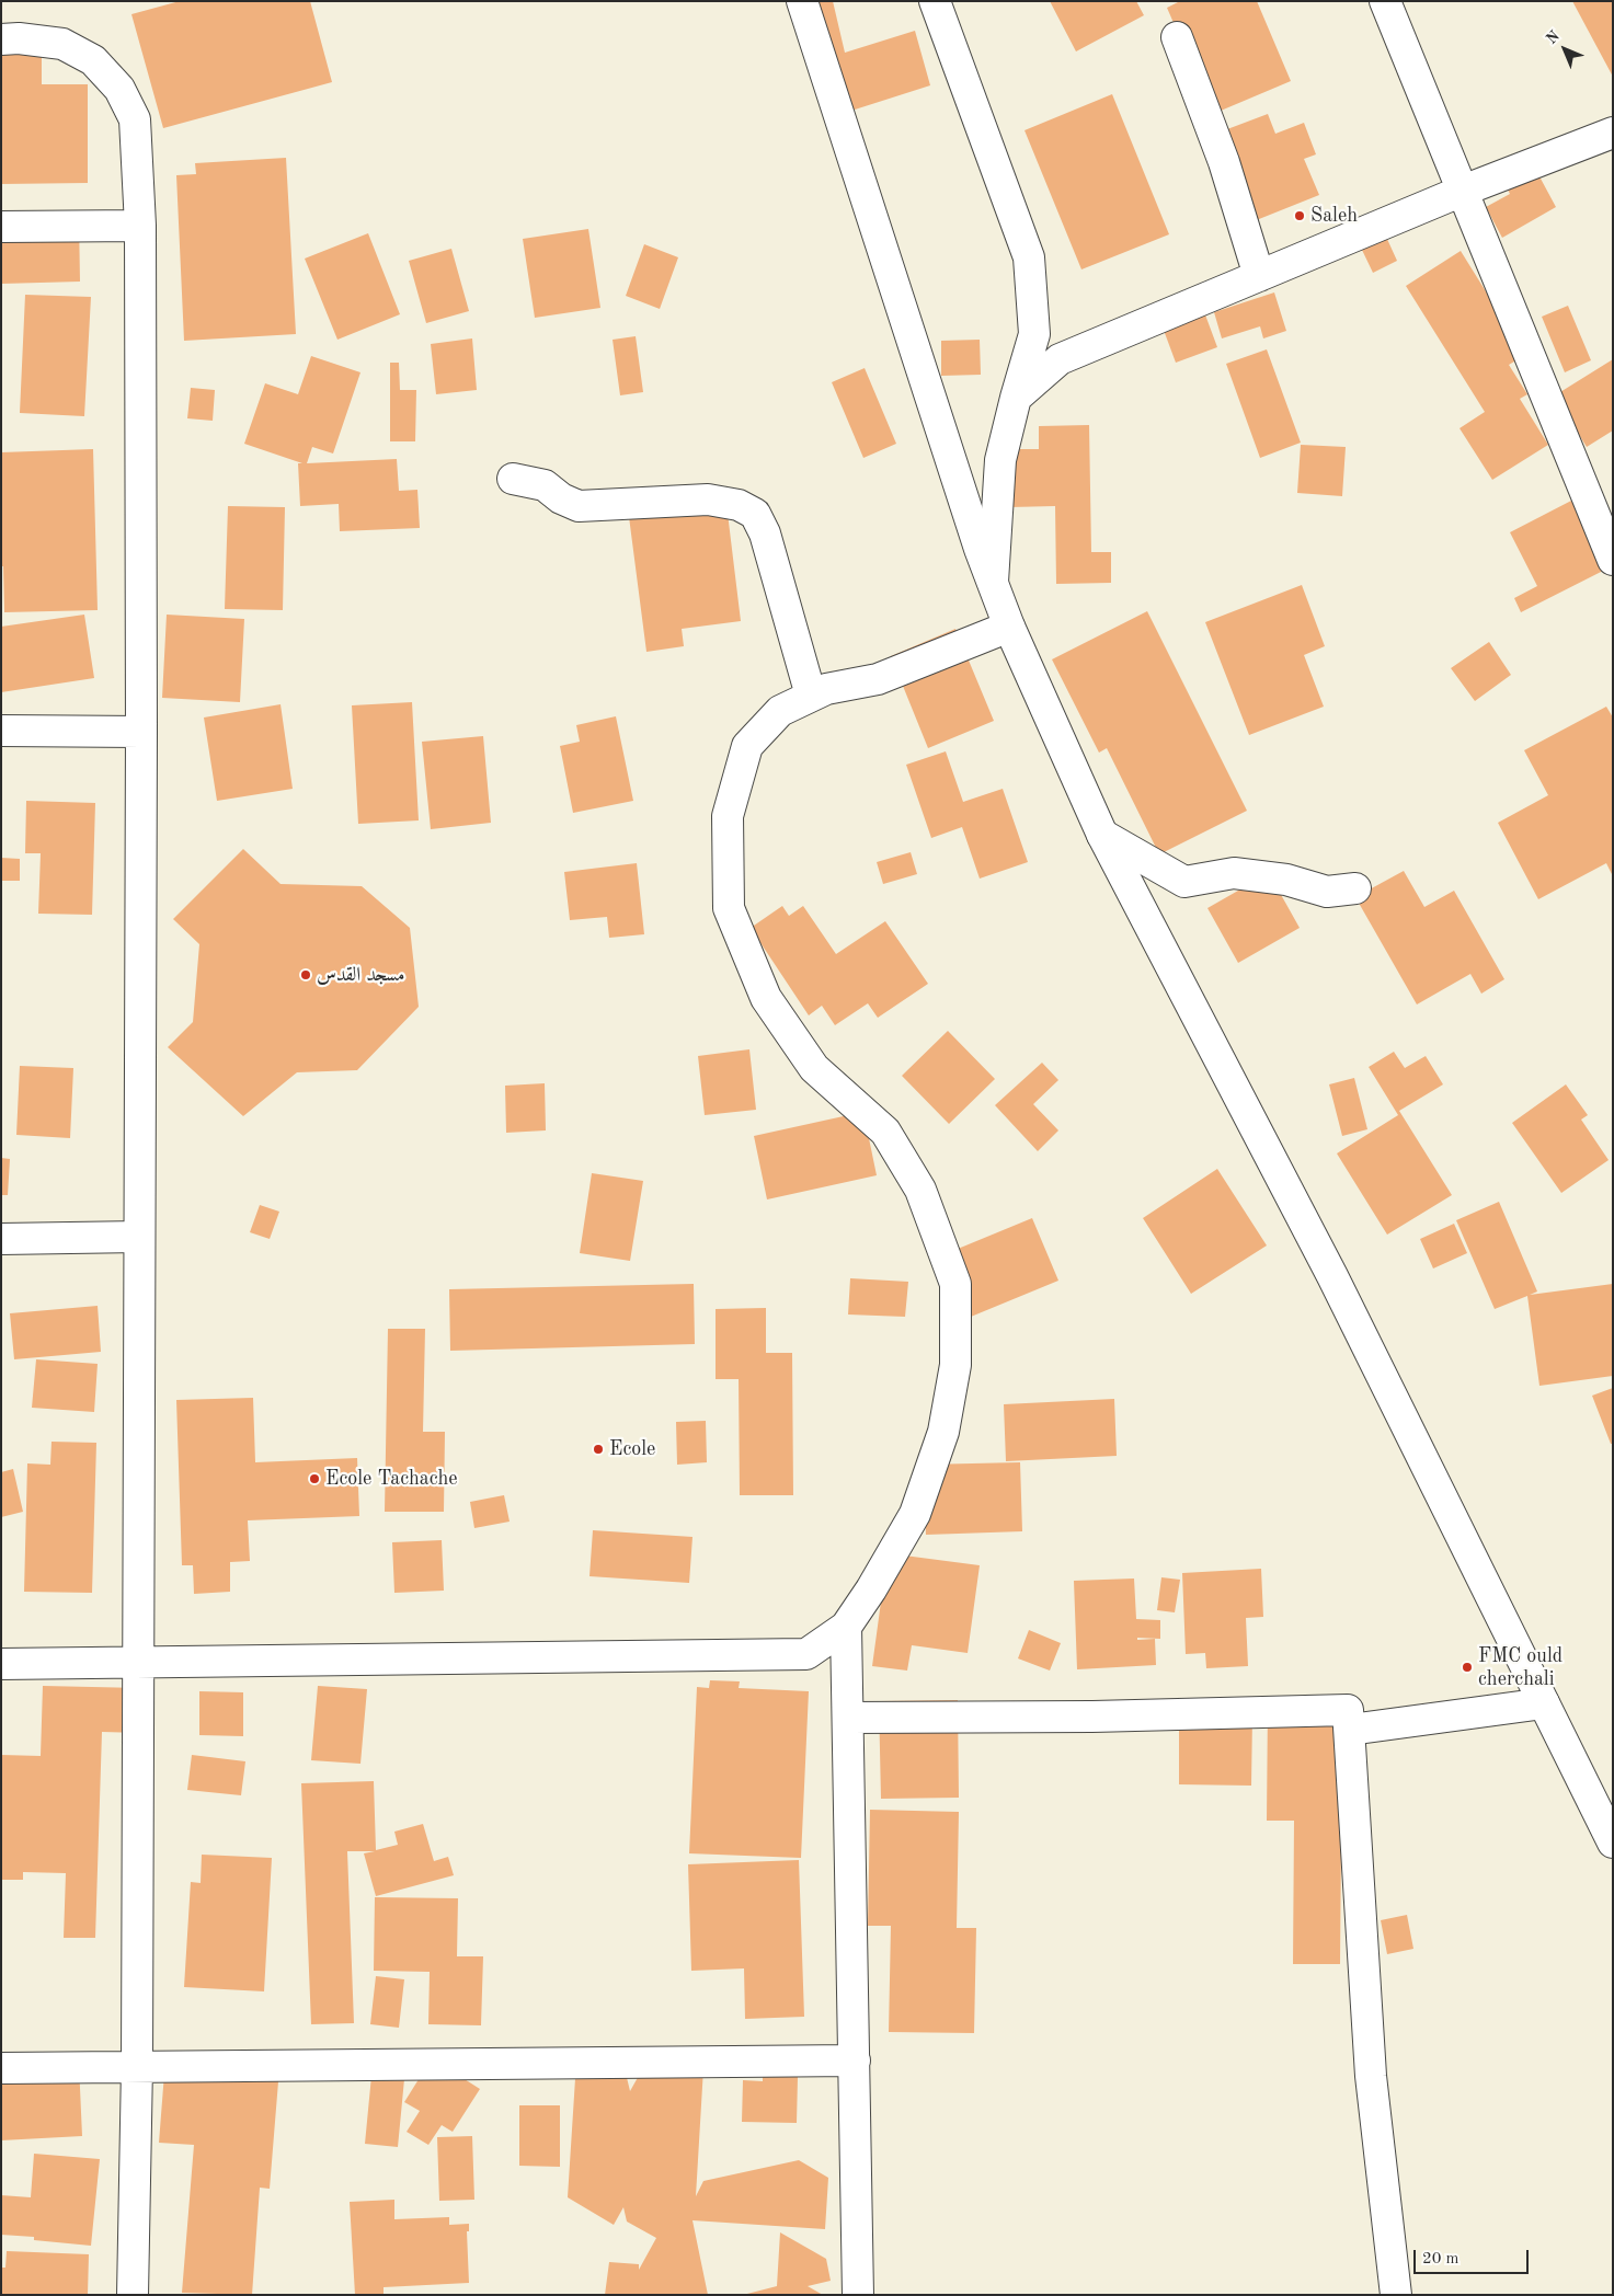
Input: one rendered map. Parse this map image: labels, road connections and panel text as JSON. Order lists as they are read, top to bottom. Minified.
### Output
{"places":["Saleh","مسجد القدس","Ecole","Ecole Tachache","FMC ould cherchali"],"scale_bar":"20 m","north":"top left"}
